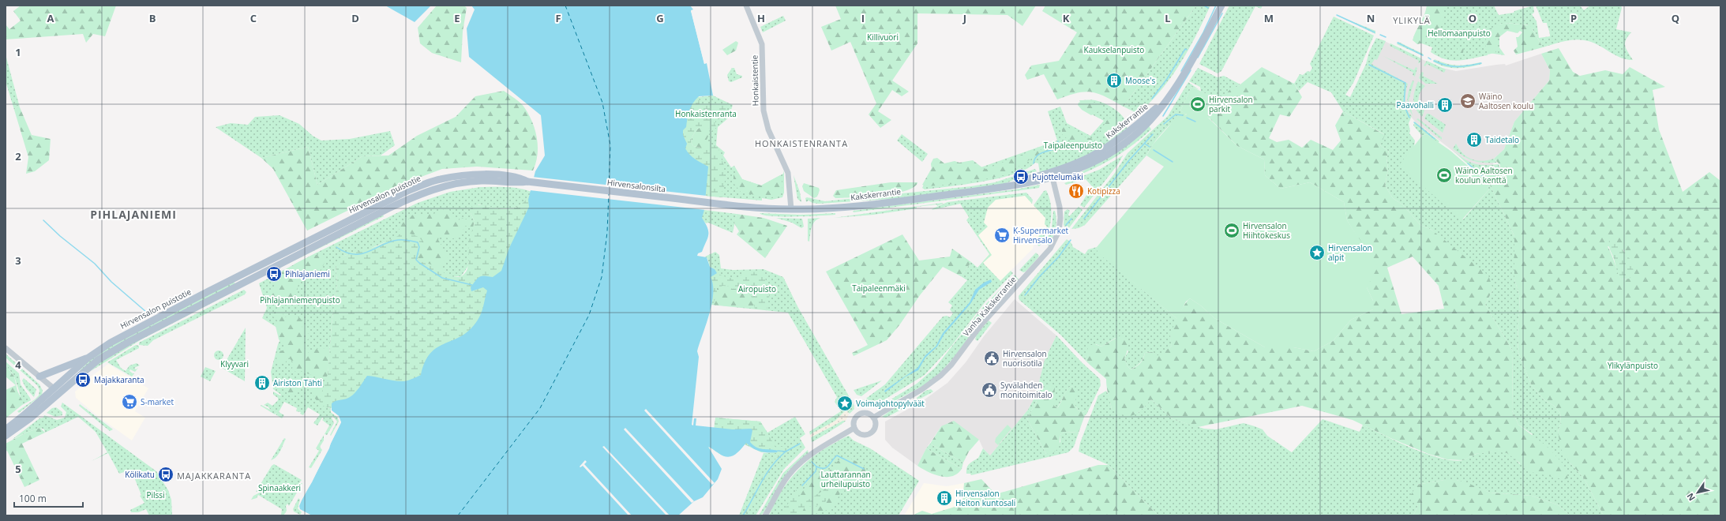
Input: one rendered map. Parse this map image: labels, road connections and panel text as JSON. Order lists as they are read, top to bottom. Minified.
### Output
{"streets":{"main road":["Kakskerrantie","Hirvensalonsilta","Hirvensalon puistotie"],"street":["Honkaistentie","Vanha Kakskerrantie"]},"crossings":[["Honkaistentie","Kakskerrantie"],["Kakskerrantie","Hirvensalonsilta"],["Kakskerrantie","Vanha Kakskerrantie"],["Hirvensalonsilta","Hirvensalon puistotie"]],"districts":["YLIKYLÄ","HONKAISTENRANTA","PIHLAJANIEMI","MAJAKKARANTA"],"parks":["Hellomaanpuisto","Killivuori","Kaukselanpuisto","Honkaistenranta","Taipaleenpuisto","Taipaleenmäki","Airopuisto","Pihlajanniemenpuisto","Klyyvari","Ylikylänpuisto","Lauttarannan urheilupuisto","Spinaakkeri","Pilssi"],"places":{"building":["Moose's","Paavohalli","Taidetalo","Airiston Tähti","Hirvensalon Heiton kuntosali"],"school or university":["Wäino Aaltosen koulu"],"sports":["Hirvensalon parkit","Wäino Aaltosen koulun kenttä","Hirvensalon Hiihtokeskus"],"bus stop":["Pujottelumäki","Pihlajaniemi","Majakkaranta","Kölikatu"],"restaurant":["Kotipizza"],"supermarket":["K-Supermarket Hirvensalo","S-market"],"place":["Hirvensalon alpit","Voimajohtopylväät"],"public building":["Hirvensalon nuorisotila","Syvälahden monitoimitalo"]},"scale_bar":"100 m","north":"bottom left","grid":{"columns":["A","B","C","D","E","F","G","H","I","J","K","L","M","N","O","P","Q"],"rows":["1","2","3","4","5"]}}
